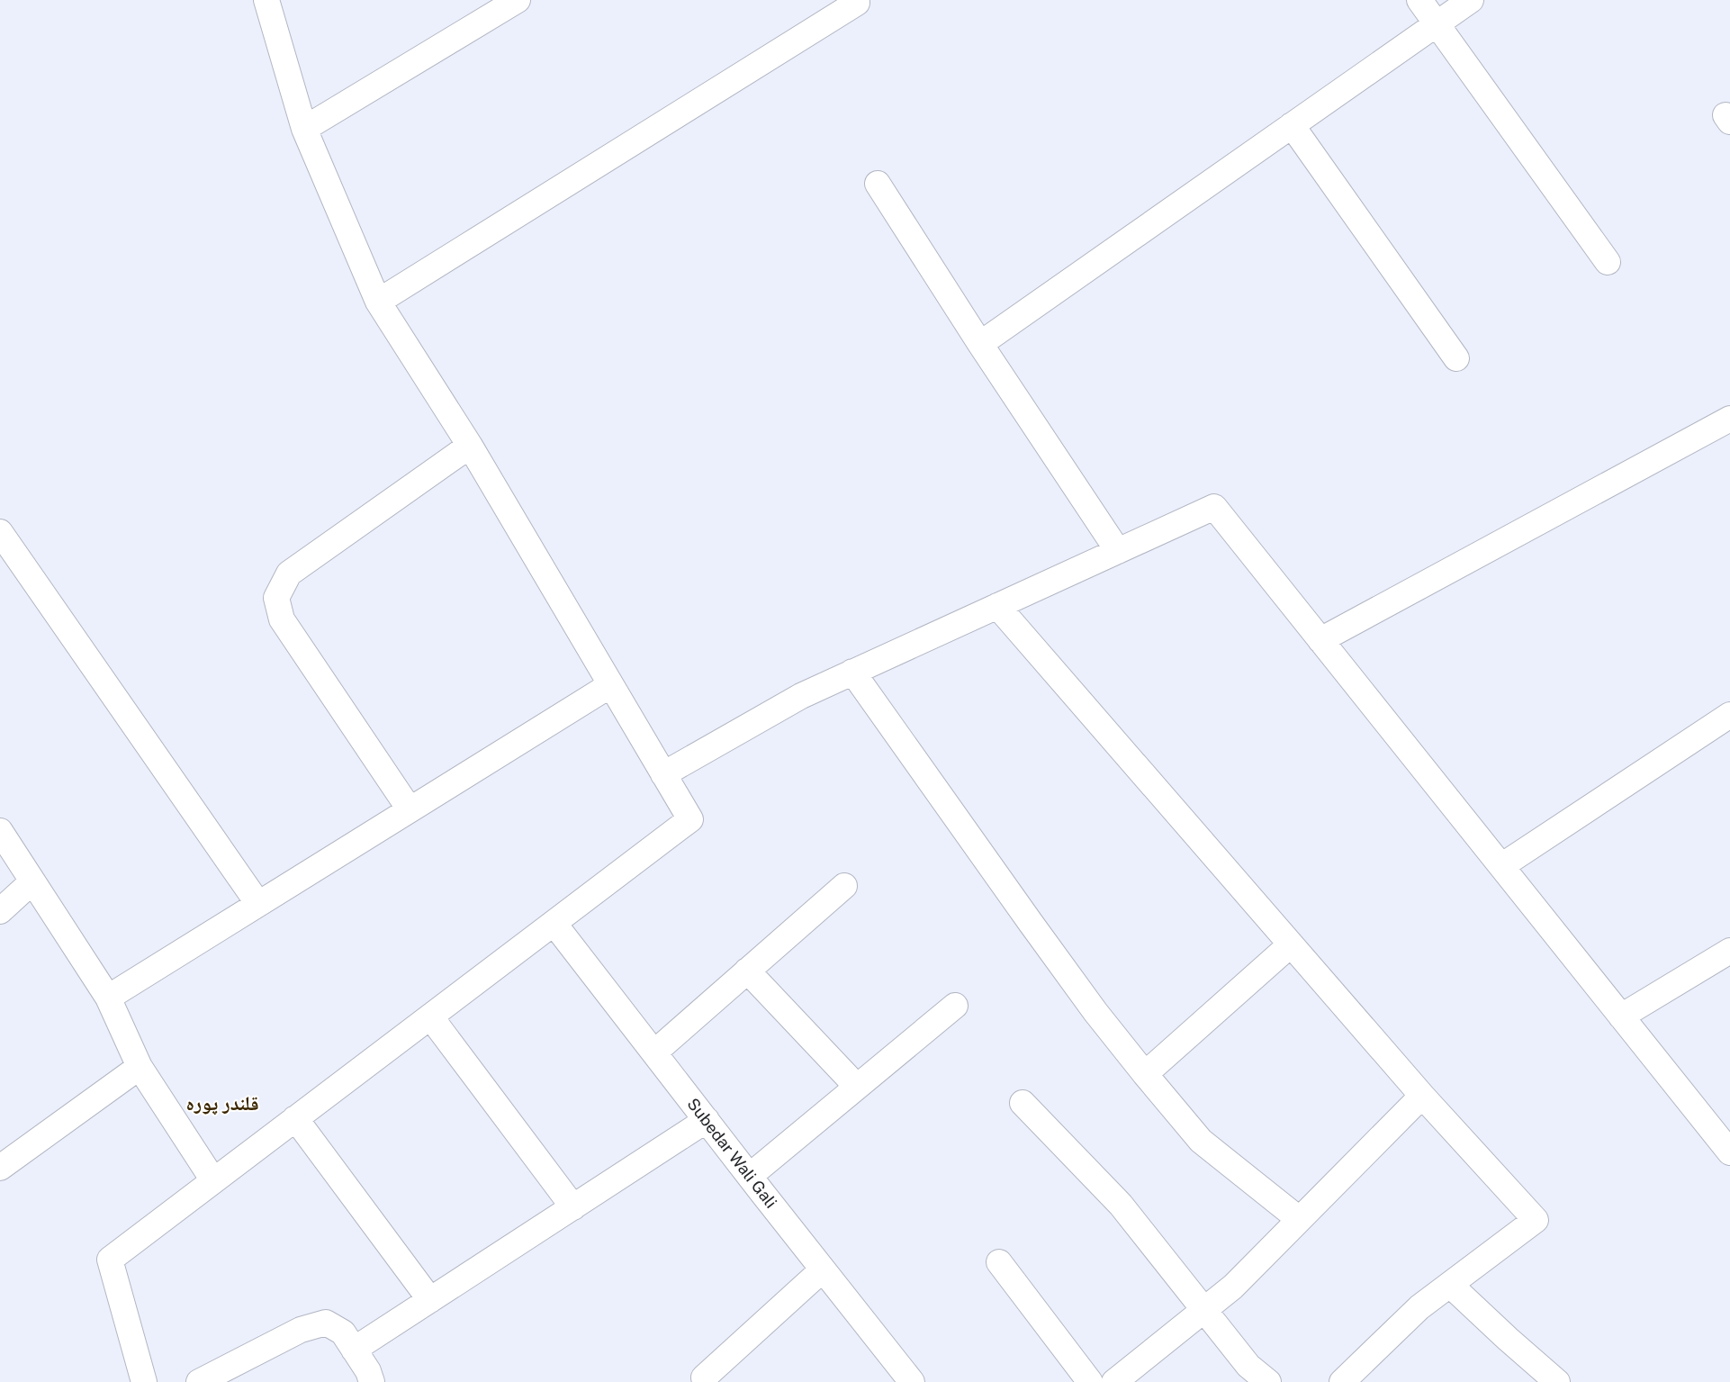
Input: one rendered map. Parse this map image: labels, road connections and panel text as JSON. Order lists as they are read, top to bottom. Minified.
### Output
{"streets":{"street":["Subedar Wali Gali"]},"districts":["قلندر پورہ"]}
